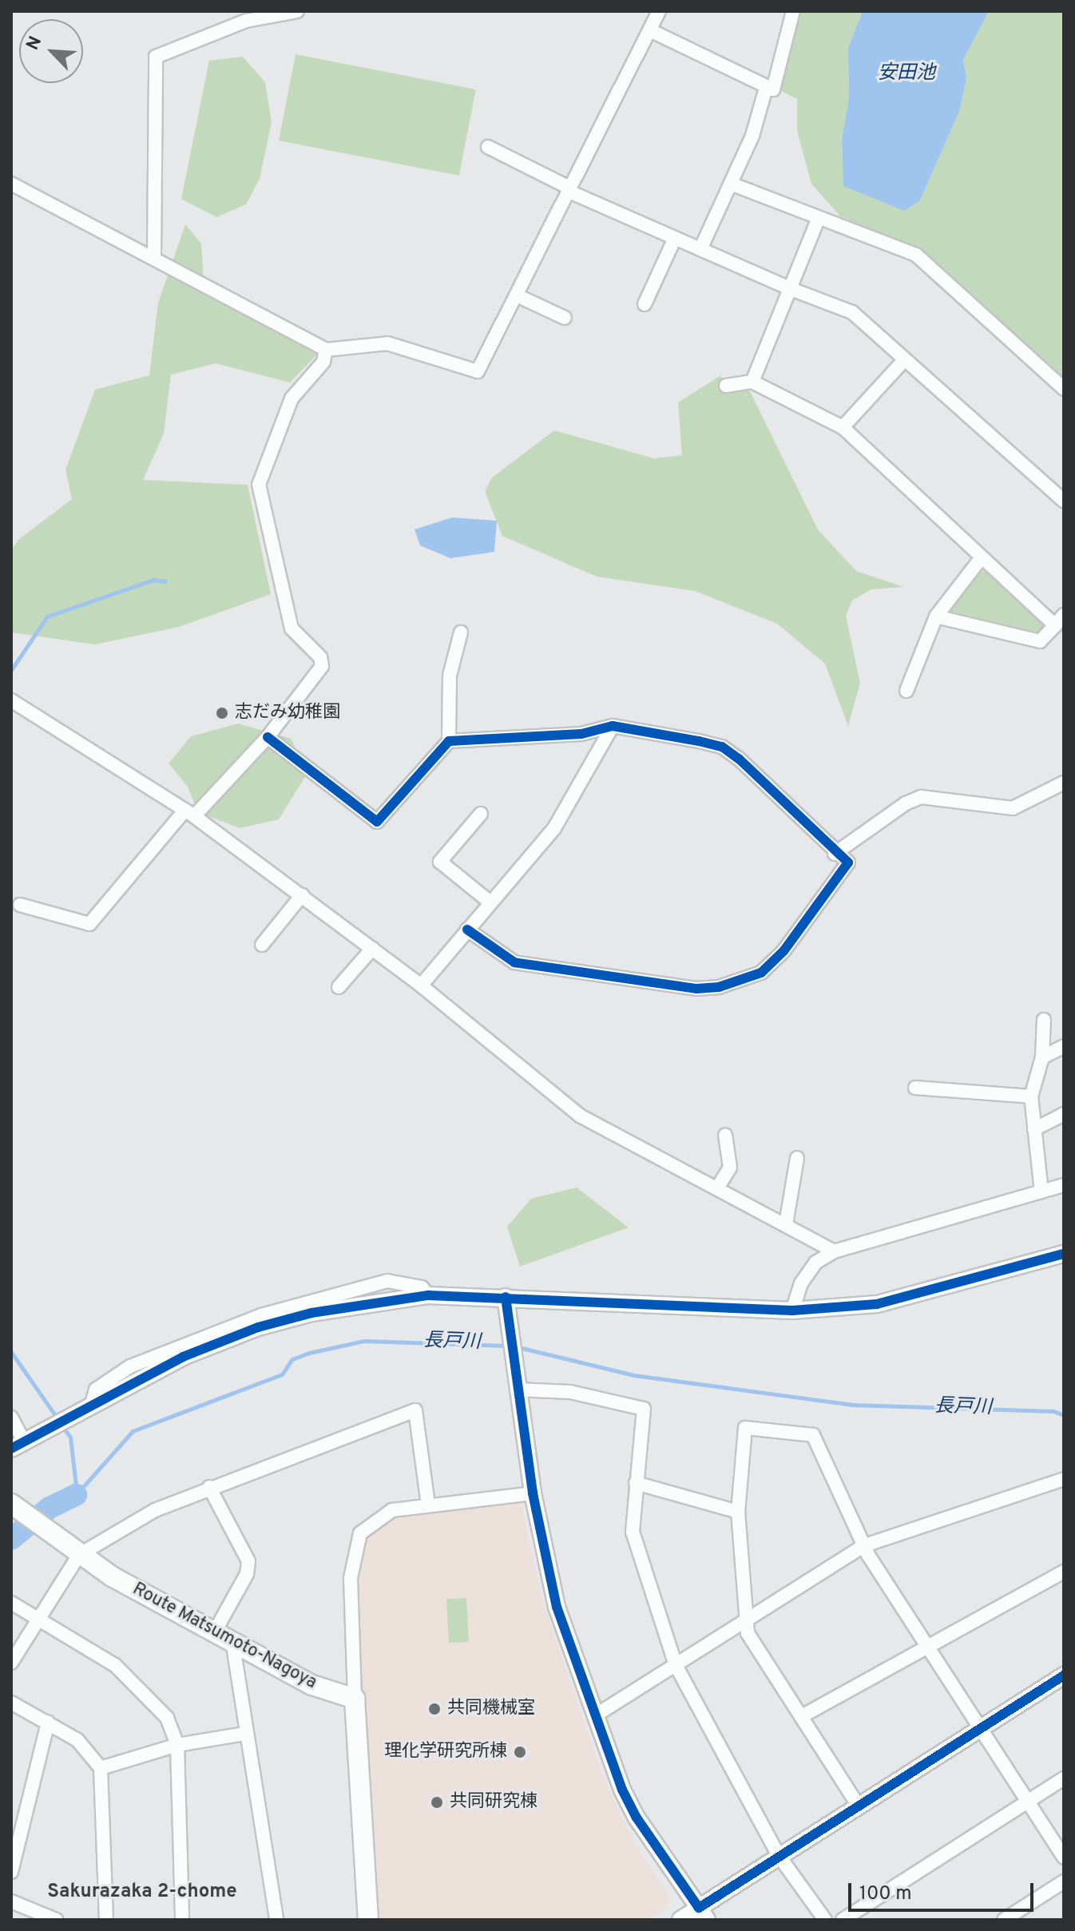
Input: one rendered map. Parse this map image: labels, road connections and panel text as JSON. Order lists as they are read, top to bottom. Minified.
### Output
{"streets":{"main road":["Route Matsumoto-Nagoya"]},"districts":["Sakurazaka 2-chome"],"water":["安田池","長戸川"],"places":["志だみ幼稚園","共同機械室","理化学研究所棟","共同研究棟"],"scale_bar":"100 m","north":"top left"}
